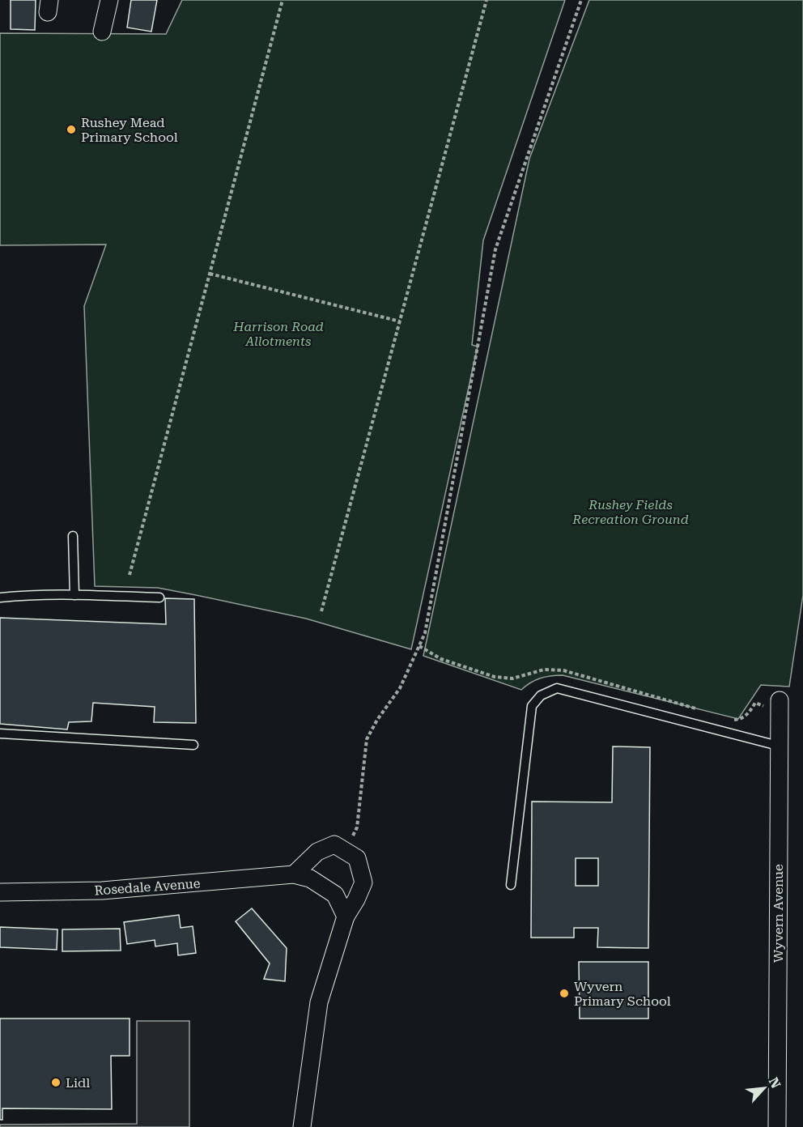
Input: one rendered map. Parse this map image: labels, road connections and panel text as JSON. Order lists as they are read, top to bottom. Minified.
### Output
{"streets":{"street":["Rosedale Avenue","Wyvern Avenue"]},"parks":["Harrison Road Allotments","Rushey Fields Recreation Ground"],"places":["Rushey Mead Primary School","Wyvern Primary School","Lidl"],"north":"top right"}
